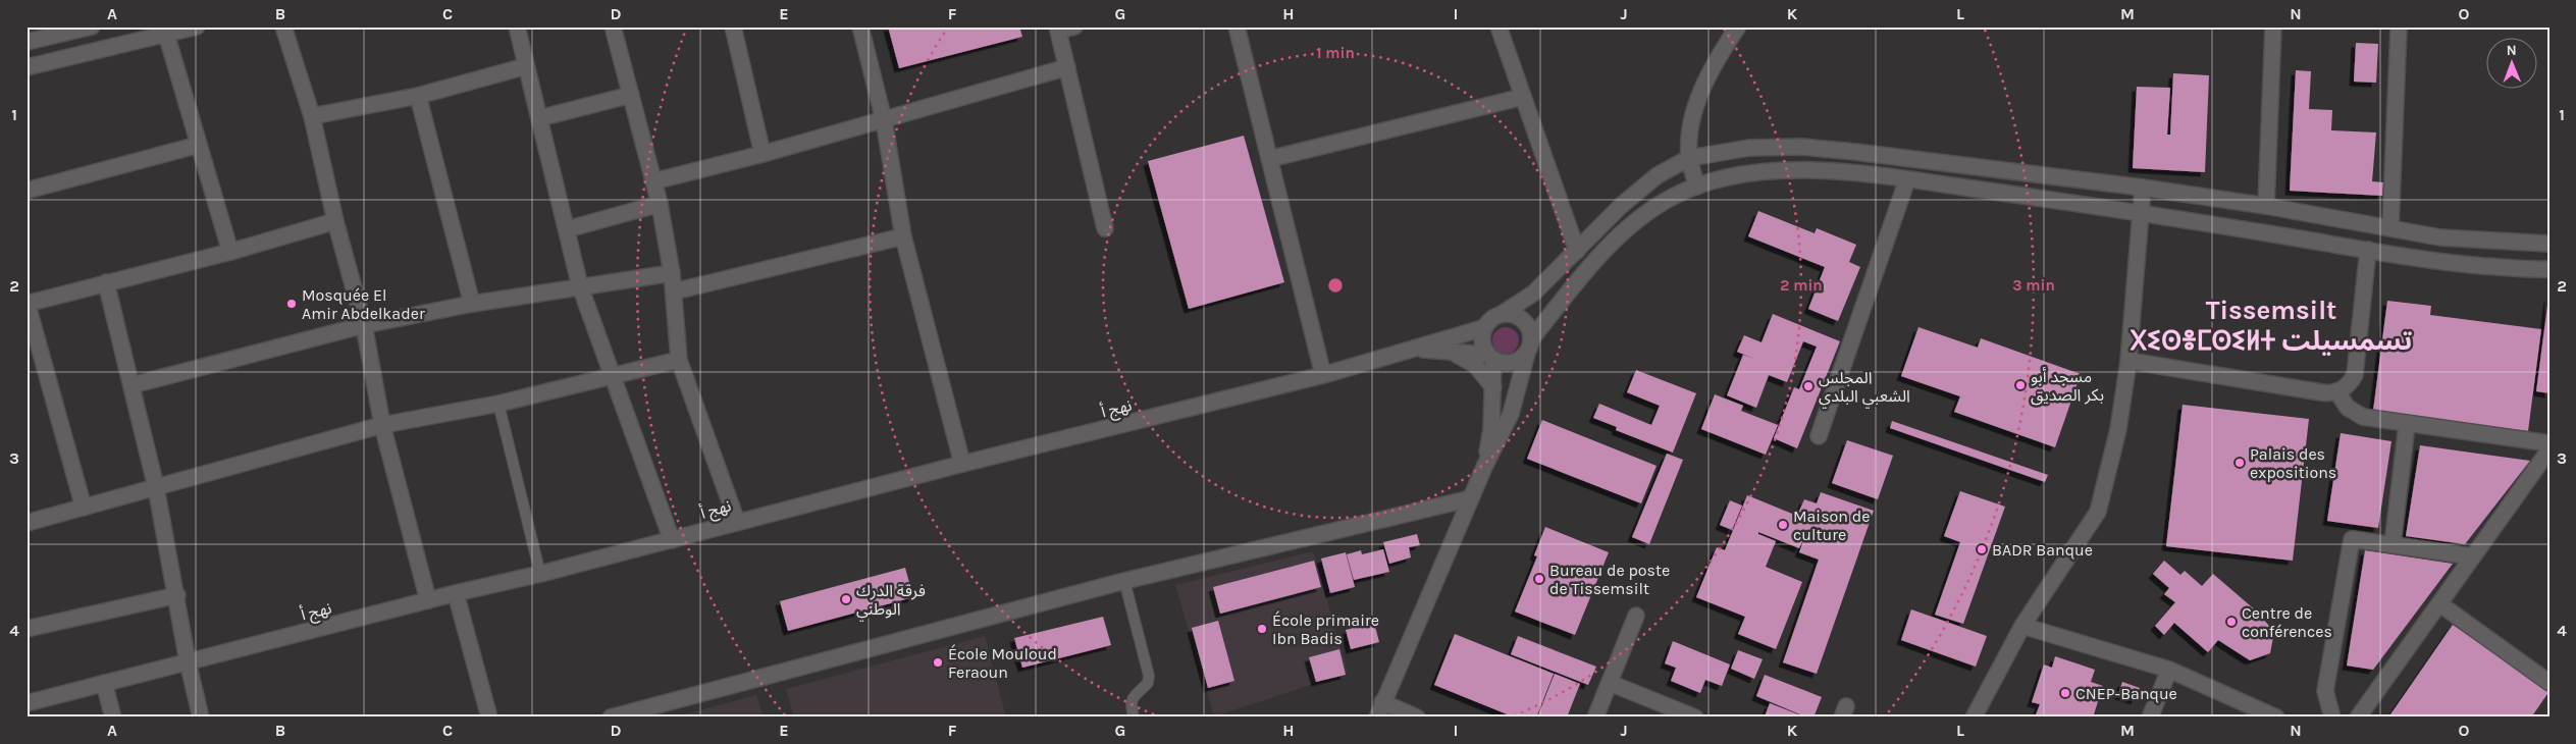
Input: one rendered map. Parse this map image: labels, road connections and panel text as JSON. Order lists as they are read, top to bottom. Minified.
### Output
{"streets":{"street":["نهج أ"]},"districts":["Tissemsilt ⵝⵉⵙⴻⵎⵙⵉⵍⵜ تسمسيلت"],"places":["Mosquée El Amir Abdelkader","مسجد أبو بكر الصديق","المجلس الشعبي البلدي","Palais des expositions","Maison de culture","BADR Banque","Bureau de poste de Tissemsilt","فرقة الدرك الوطني","Centre de conférences","École primaire Ibn Badis","École Mouloud Feraoun","CNEP-Banque"],"north":"top","grid":{"columns":["A","B","C","D","E","F","G","H","I","J","K","L","M","N","O"],"rows":["1","2","3","4"]},"rings":["1 min","2 min","3 min"]}
